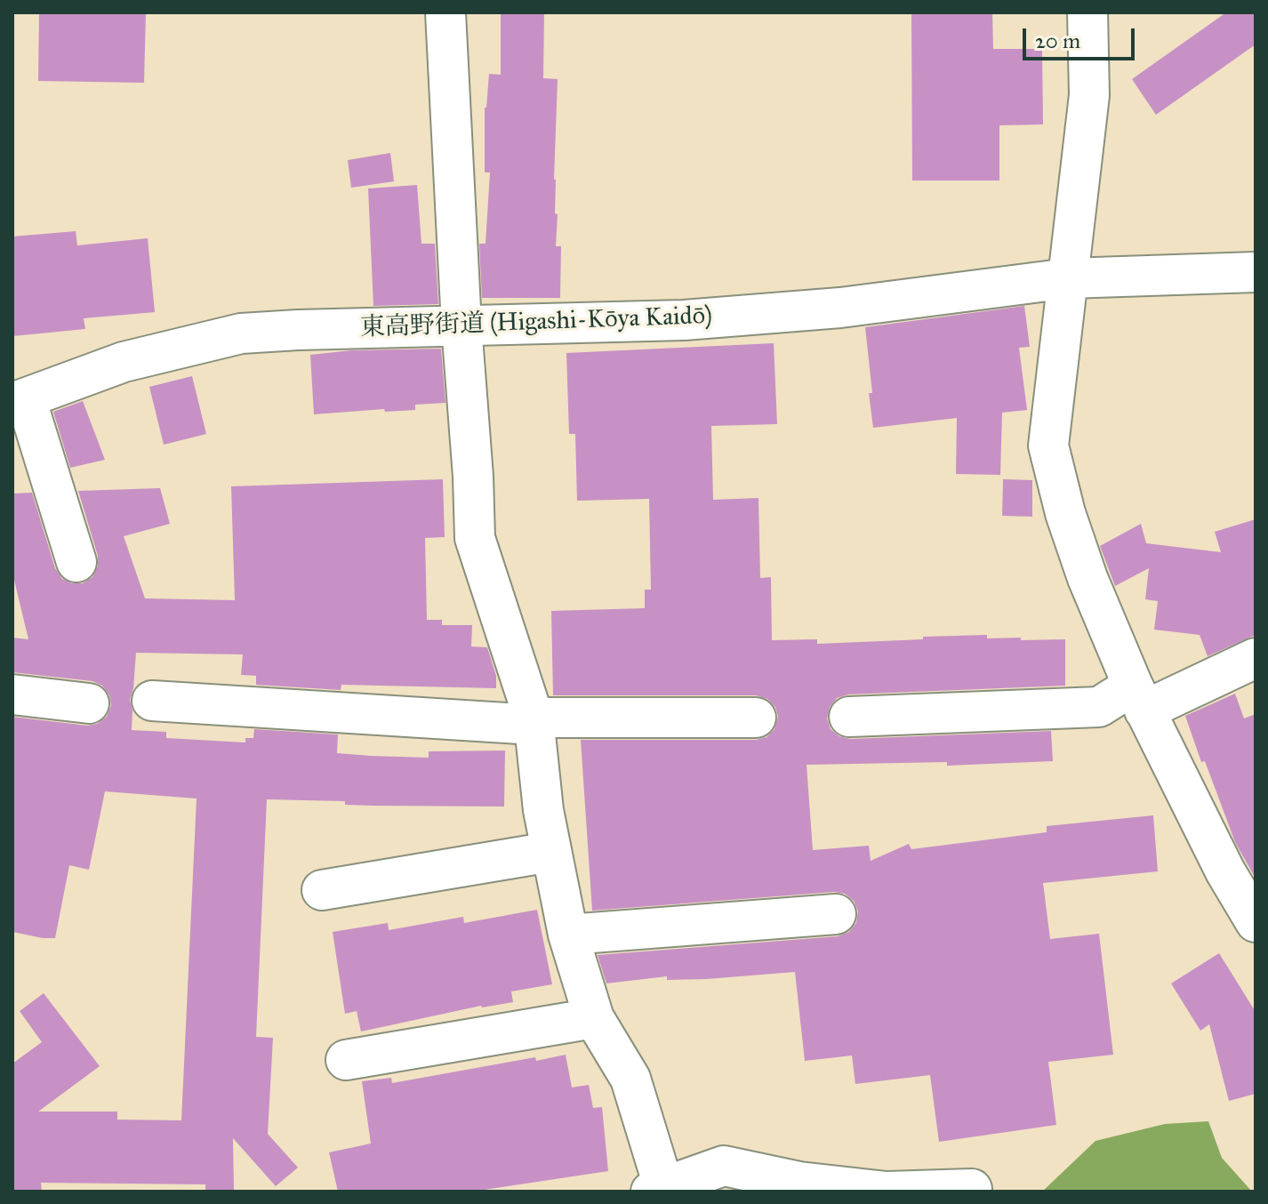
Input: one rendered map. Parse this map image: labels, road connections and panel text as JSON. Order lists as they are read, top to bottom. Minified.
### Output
{"streets":{"street":["東高野街道 (Higashi-Kōya Kaidō)"]},"scale_bar":"20 m"}
